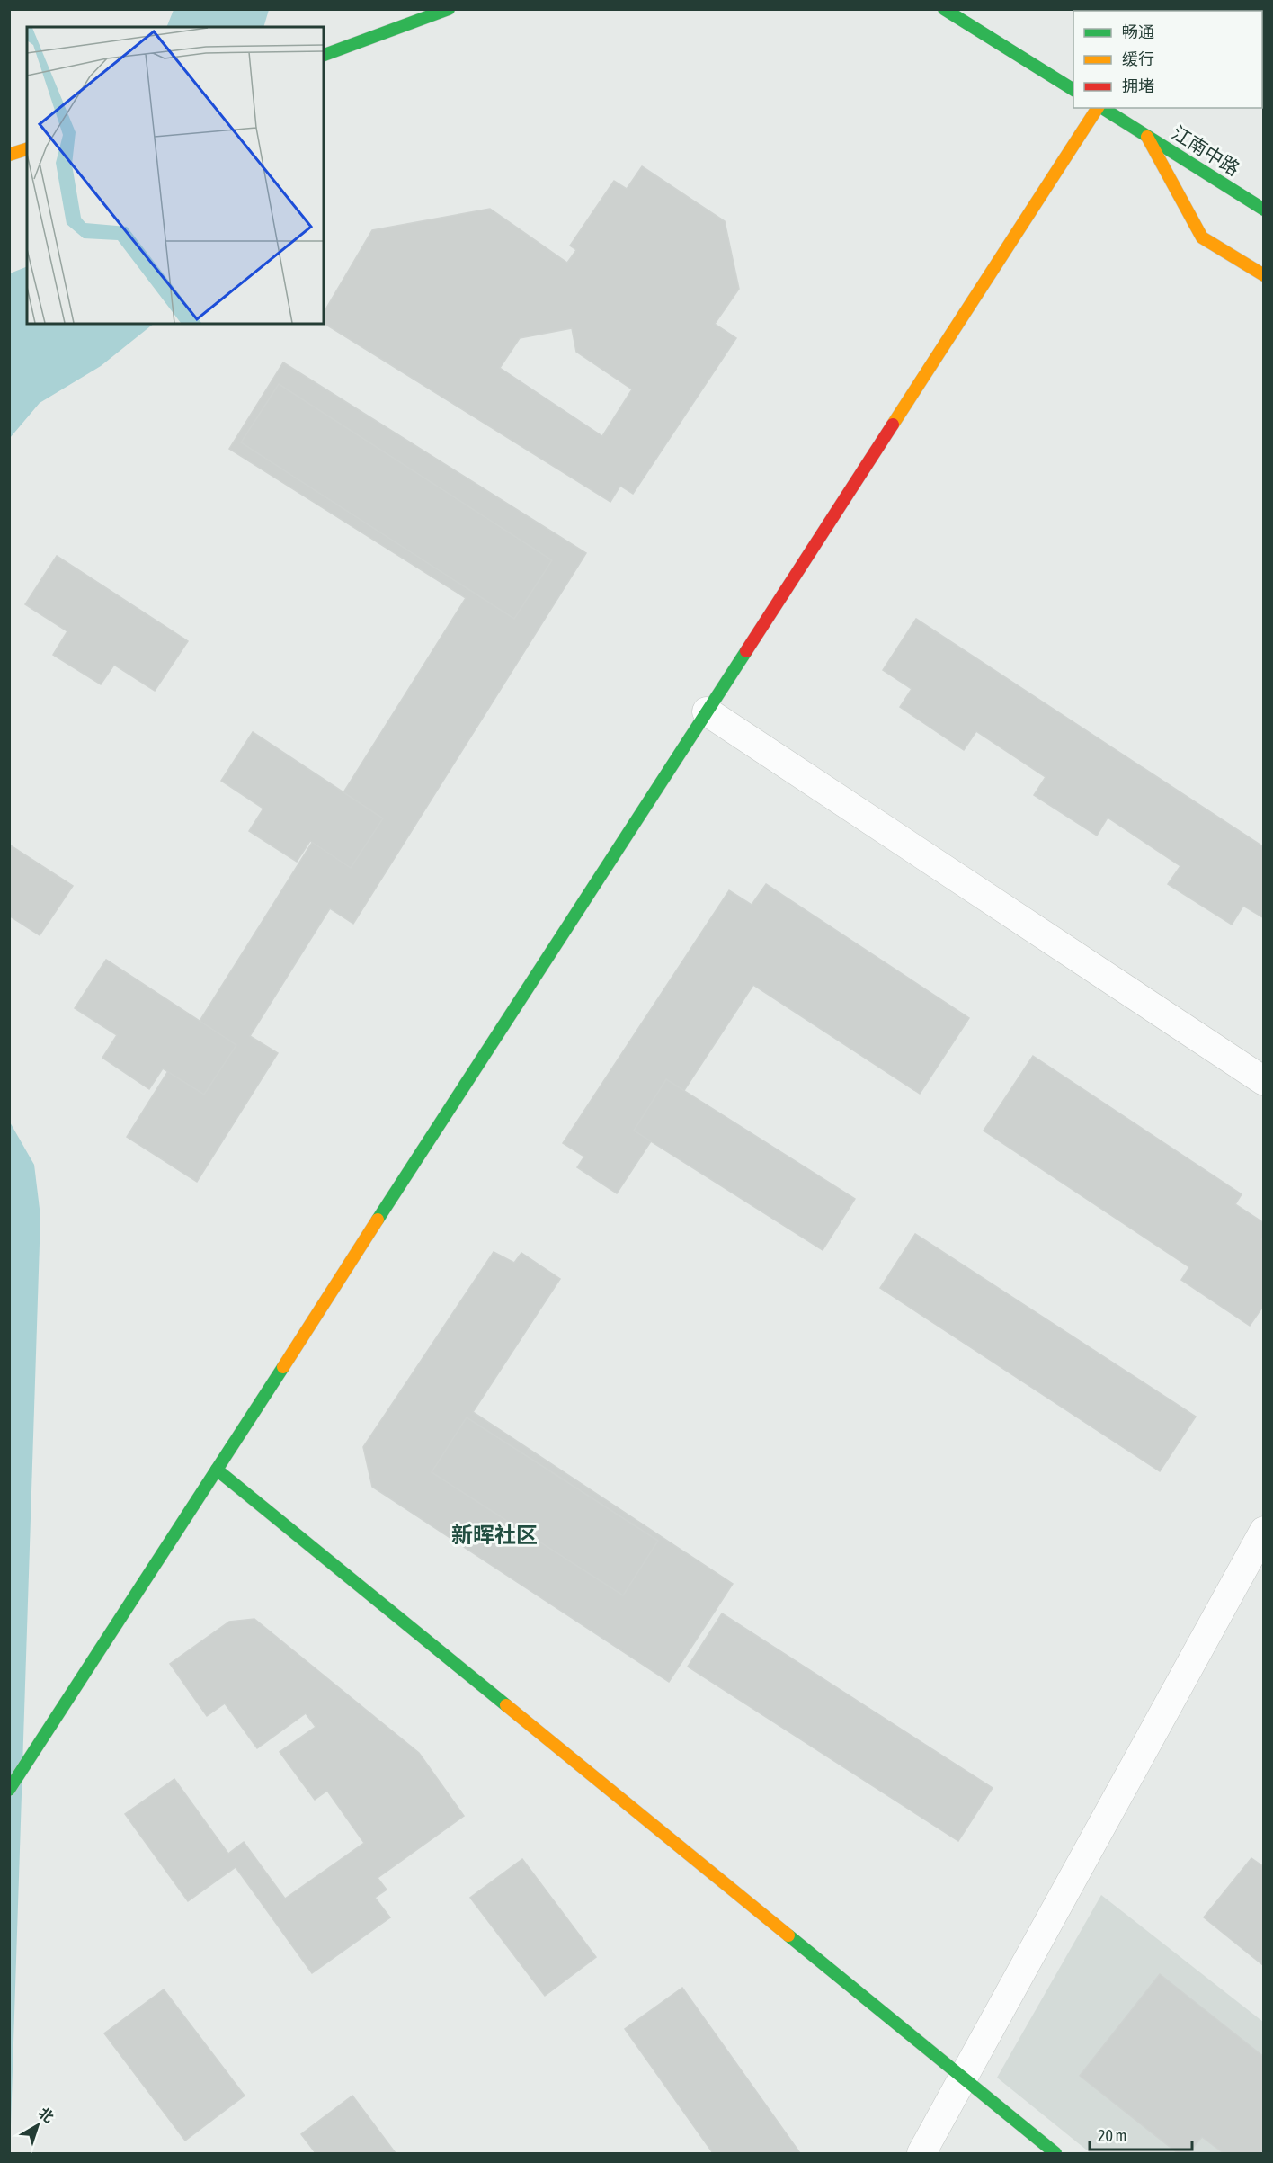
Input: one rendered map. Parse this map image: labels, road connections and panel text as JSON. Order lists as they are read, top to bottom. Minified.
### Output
{"streets":{"main road":["江南中路"]},"districts":["新晖社区"],"legend":["畅通","缓行","拥堵"],"scale_bar":"20 m","north":"top right"}
